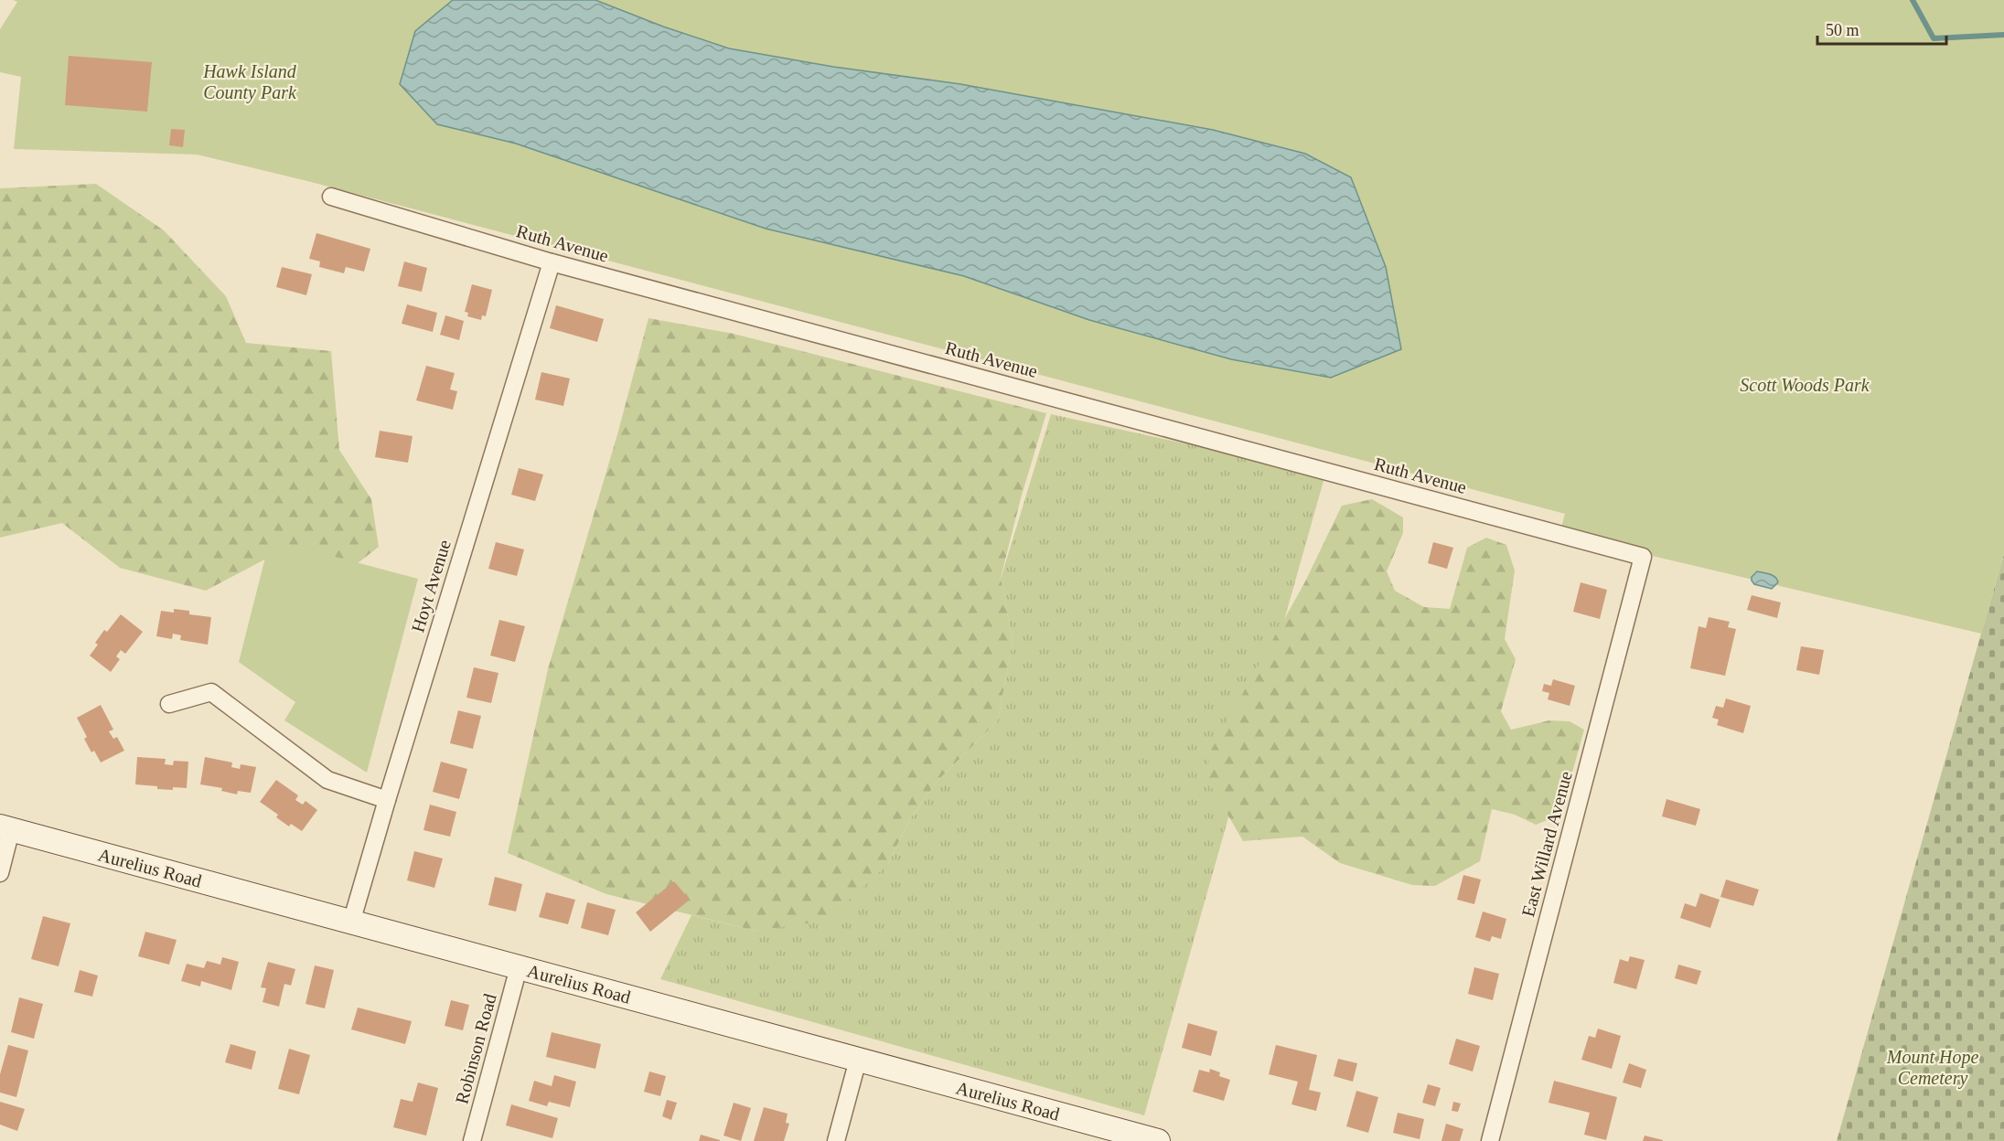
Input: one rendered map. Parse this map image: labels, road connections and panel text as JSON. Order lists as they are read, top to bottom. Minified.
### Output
{"streets":{"street":["Ruth Avenue","Hoyt Avenue","East Willard Avenue","Aurelius Road","Robinson Road"]},"crossings":[["Ruth Avenue","Hoyt Avenue"],["Ruth Avenue","East Willard Avenue"],["Hoyt Avenue","Aurelius Road"],["Aurelius Road","Robinson Road"]],"parks":["Hawk Island County Park","Scott Woods Park","Mount Hope Cemetery"],"scale_bar":"50 m"}
